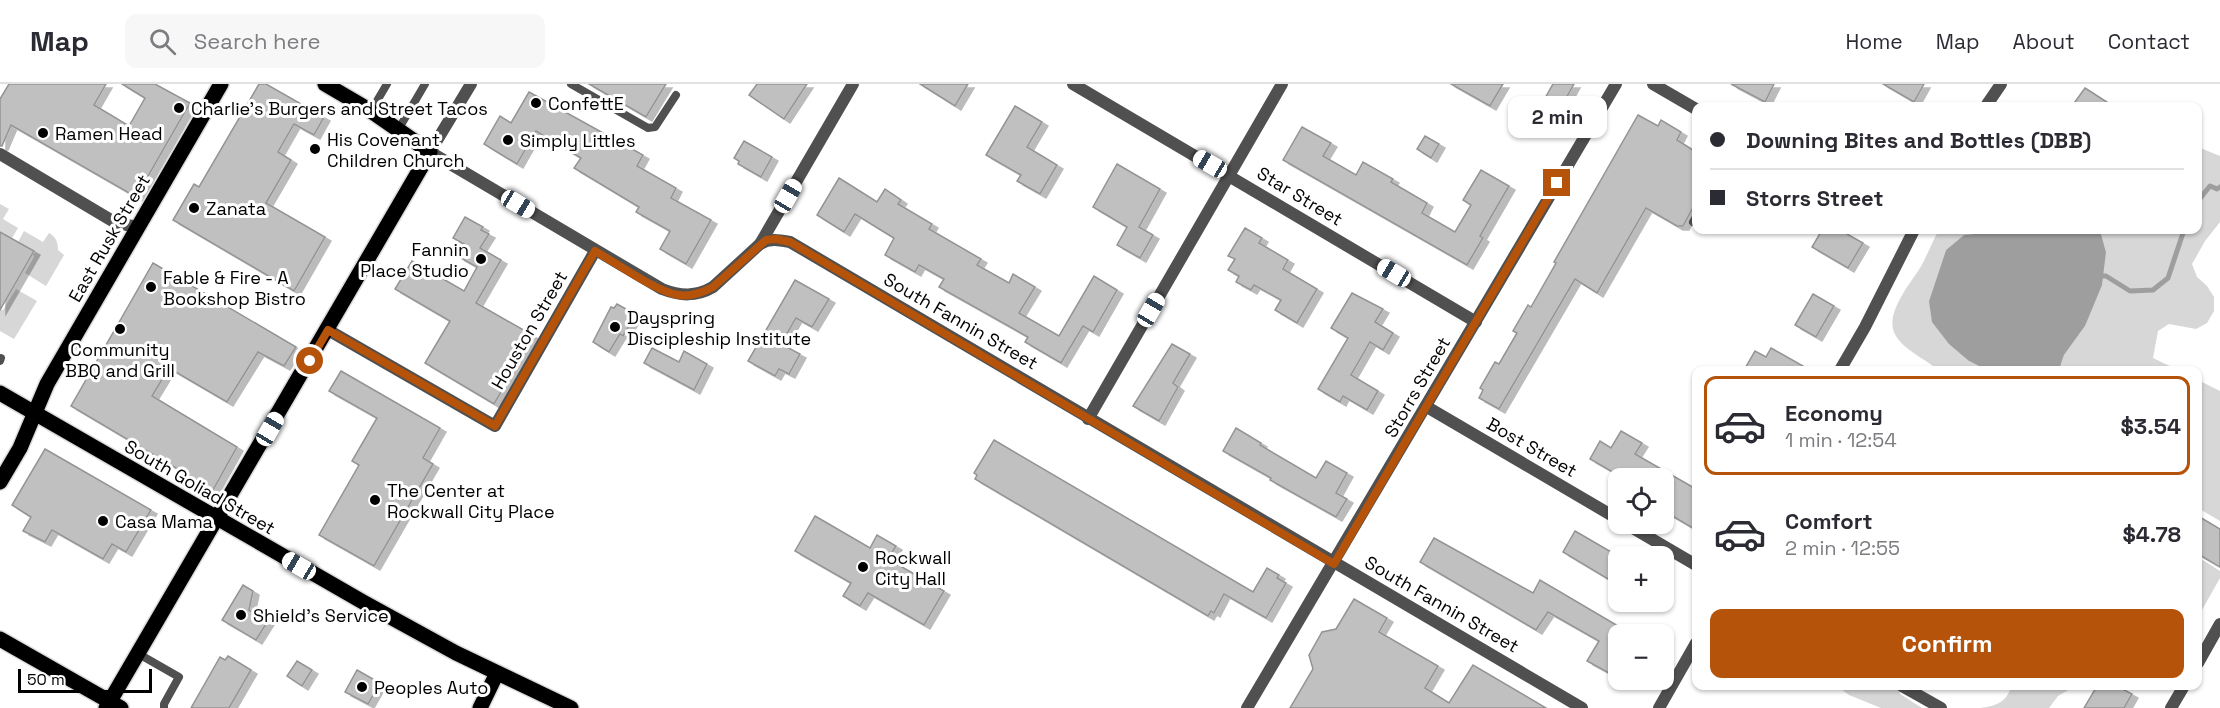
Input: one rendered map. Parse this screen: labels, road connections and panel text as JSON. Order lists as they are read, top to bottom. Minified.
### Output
{"streets":{"main road":["East Rusk Street","South Goliad Street"],"street":["Star Street","South Fannin Street","Houston Street","Storrs Street","Bost Street"]},"crossings":[["Star Street","Storrs Street"],["East Rusk Street","South Goliad Street"],["South Fannin Street","Storrs Street"],["Storrs Street","Bost Street"]],"places":["ConfettE","Charlie's Burgers and Street Tacos","Ramen Head","Simply Littles","His Covenant Children Church","Zanata","Fannin Place Studio","Fable & Fire - A Bookshop Bistro","Dayspring Discipleship Institute","Community BBQ and Grill","The Center at Rockwall City Place","Casa Mama","Rockwall City Hall","Shield's Service","Peoples Auto"],"scale_bar":"50 m","page":{"header":"Map","search":"Search here","nav":["Home","Map","About","Contact"],"bubble":"2 min","banner":["Downing Bites and Bottles (DBB)","Storrs Street"],"list":[{"name":"Economy","note":"1 min · 12:54","value":"$3.54"},{"name":"Comfort","note":"2 min · 12:55","value":"$4.78"}],"map_buttons":["+","−"],"buttons":"Confirm","scale":"50 m"}}
